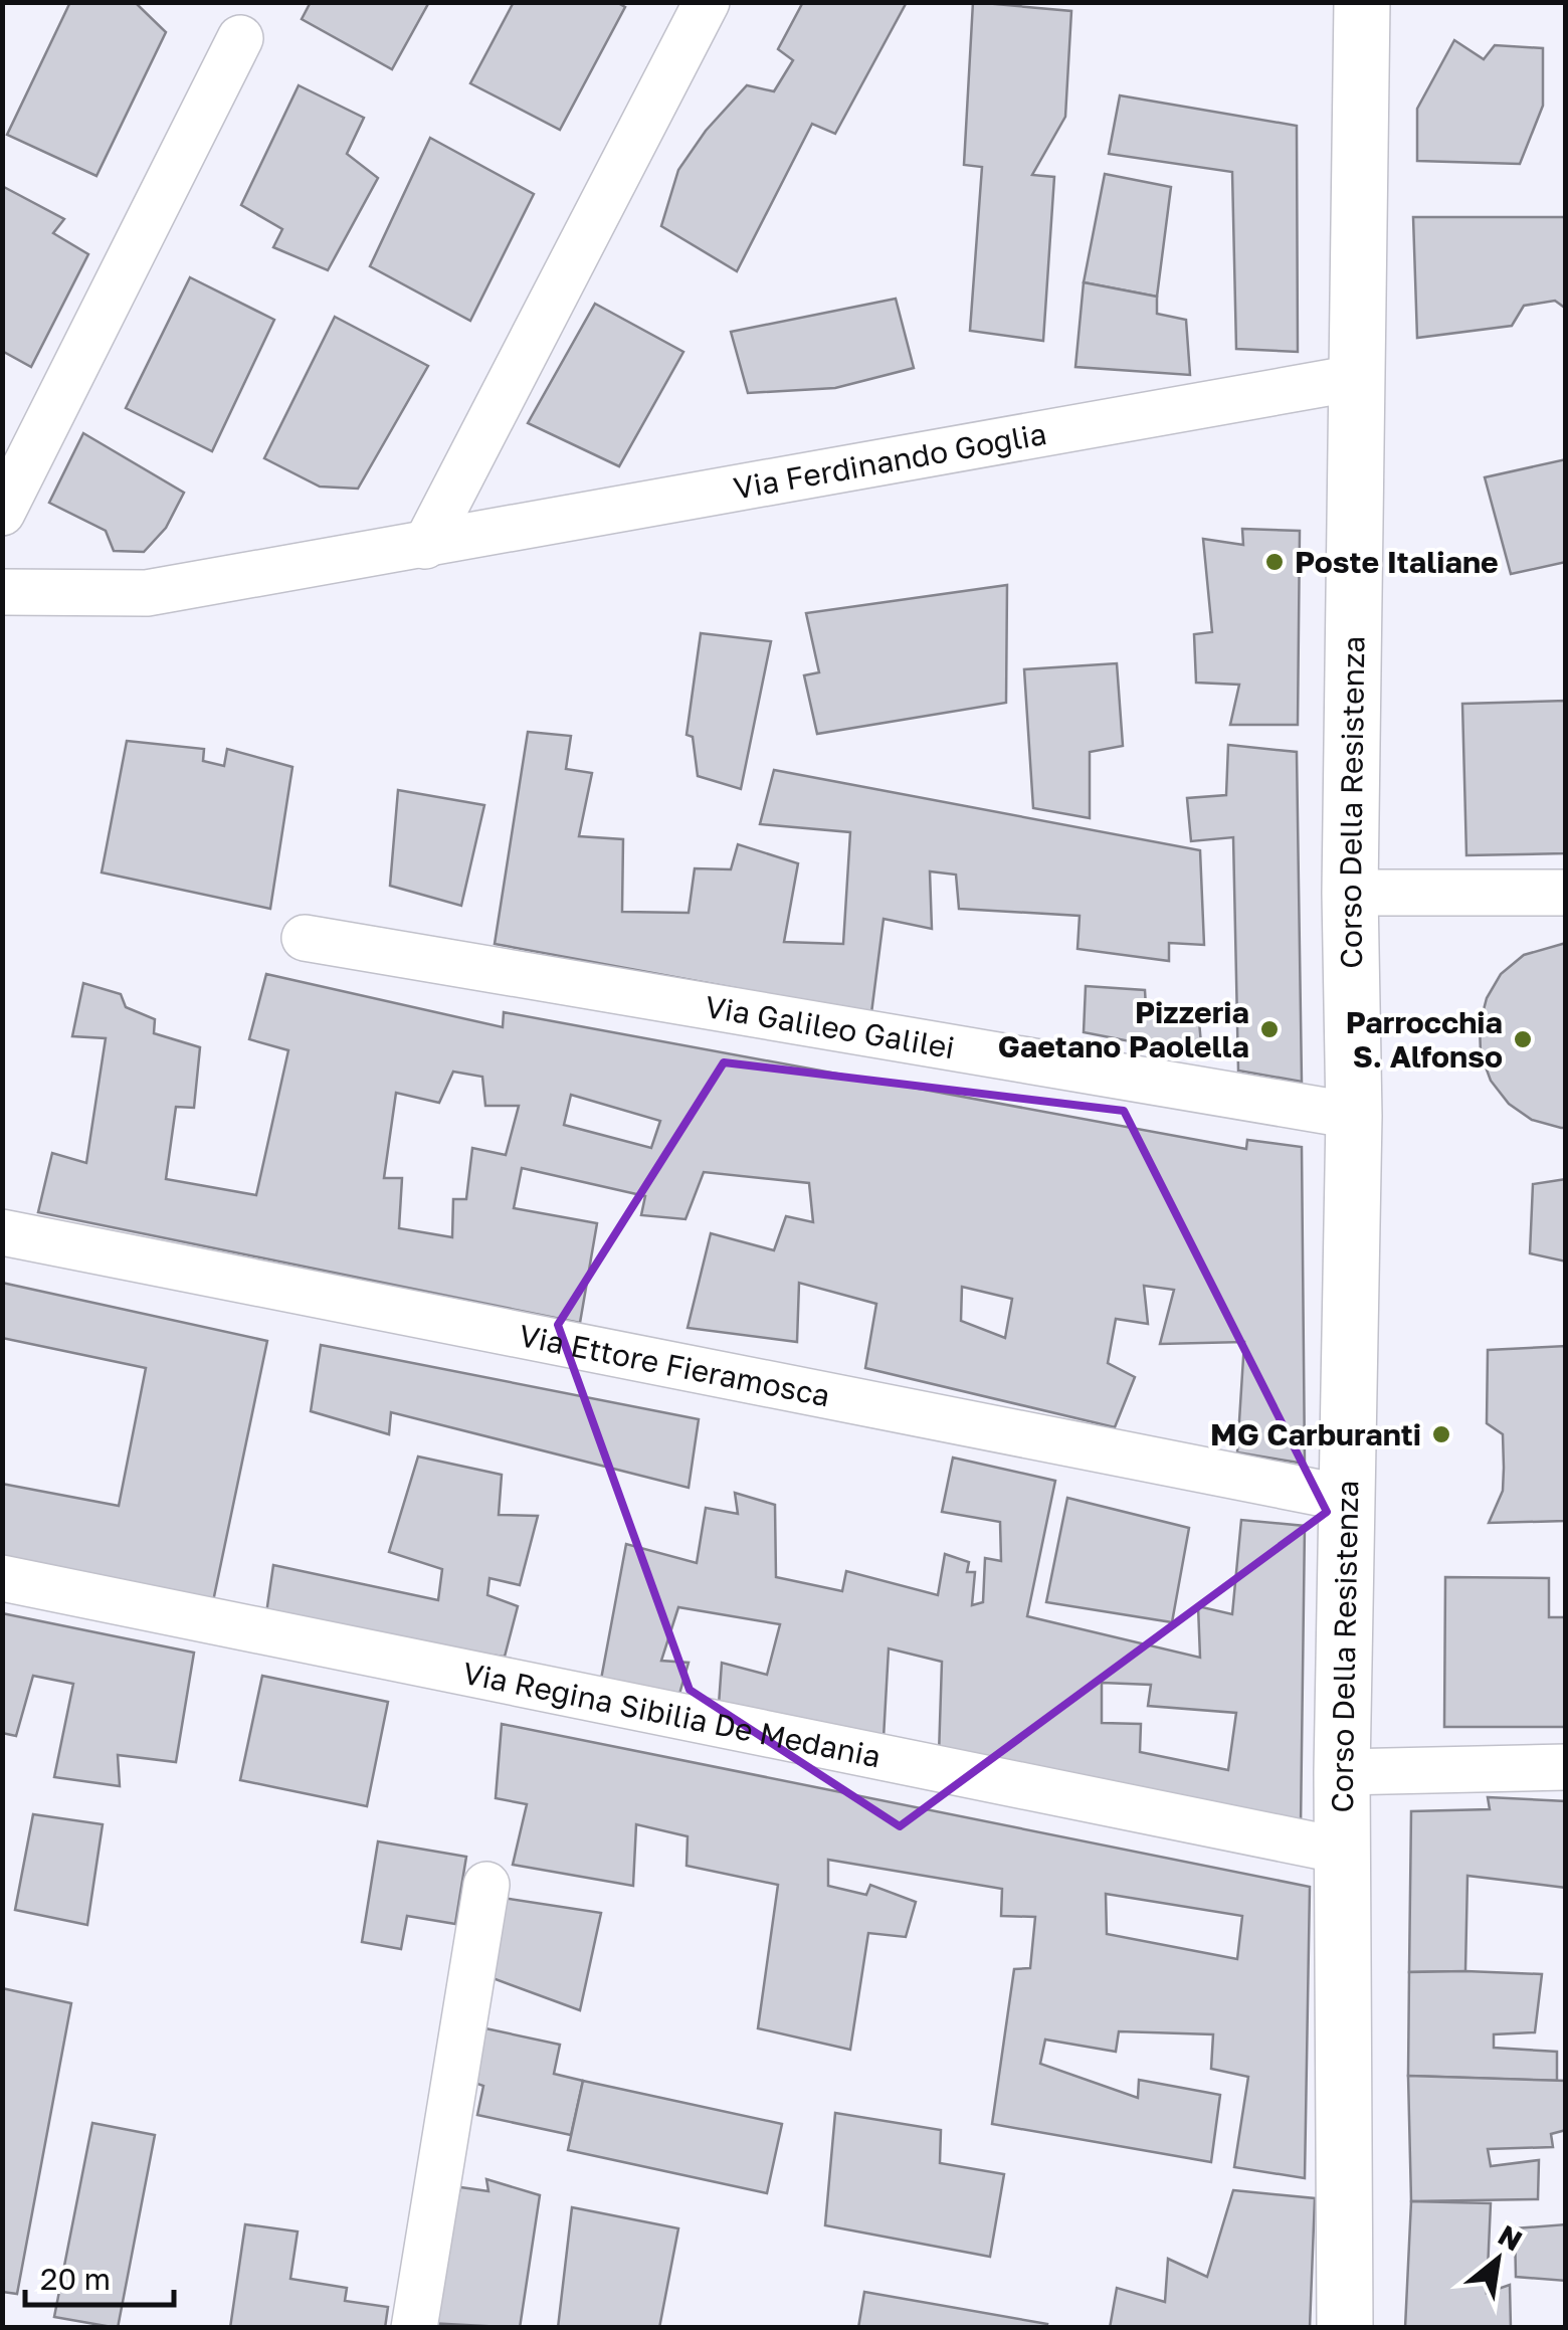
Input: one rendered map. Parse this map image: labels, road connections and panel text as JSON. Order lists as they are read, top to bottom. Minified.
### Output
{"streets":{"main road":["Corso Della Resistenza"],"street":["Via Ferdinando Goglia","Via Galileo Galilei","Via Ettore Fieramosca","Via Regina Sibilia De Medania"]},"crossings":[["Via Ferdinando Goglia","Corso Della Resistenza"],["Corso Della Resistenza","Via Galileo Galilei"],["Corso Della Resistenza","Via Ettore Fieramosca"],["Corso Della Resistenza","Via Regina Sibilia De Medania"]],"places":["Poste Italiane","Pizzeria Gaetano Paolella","Parrocchia S. Alfonso","MG Carburanti"],"scale_bar":"20 m","north":"top right"}
